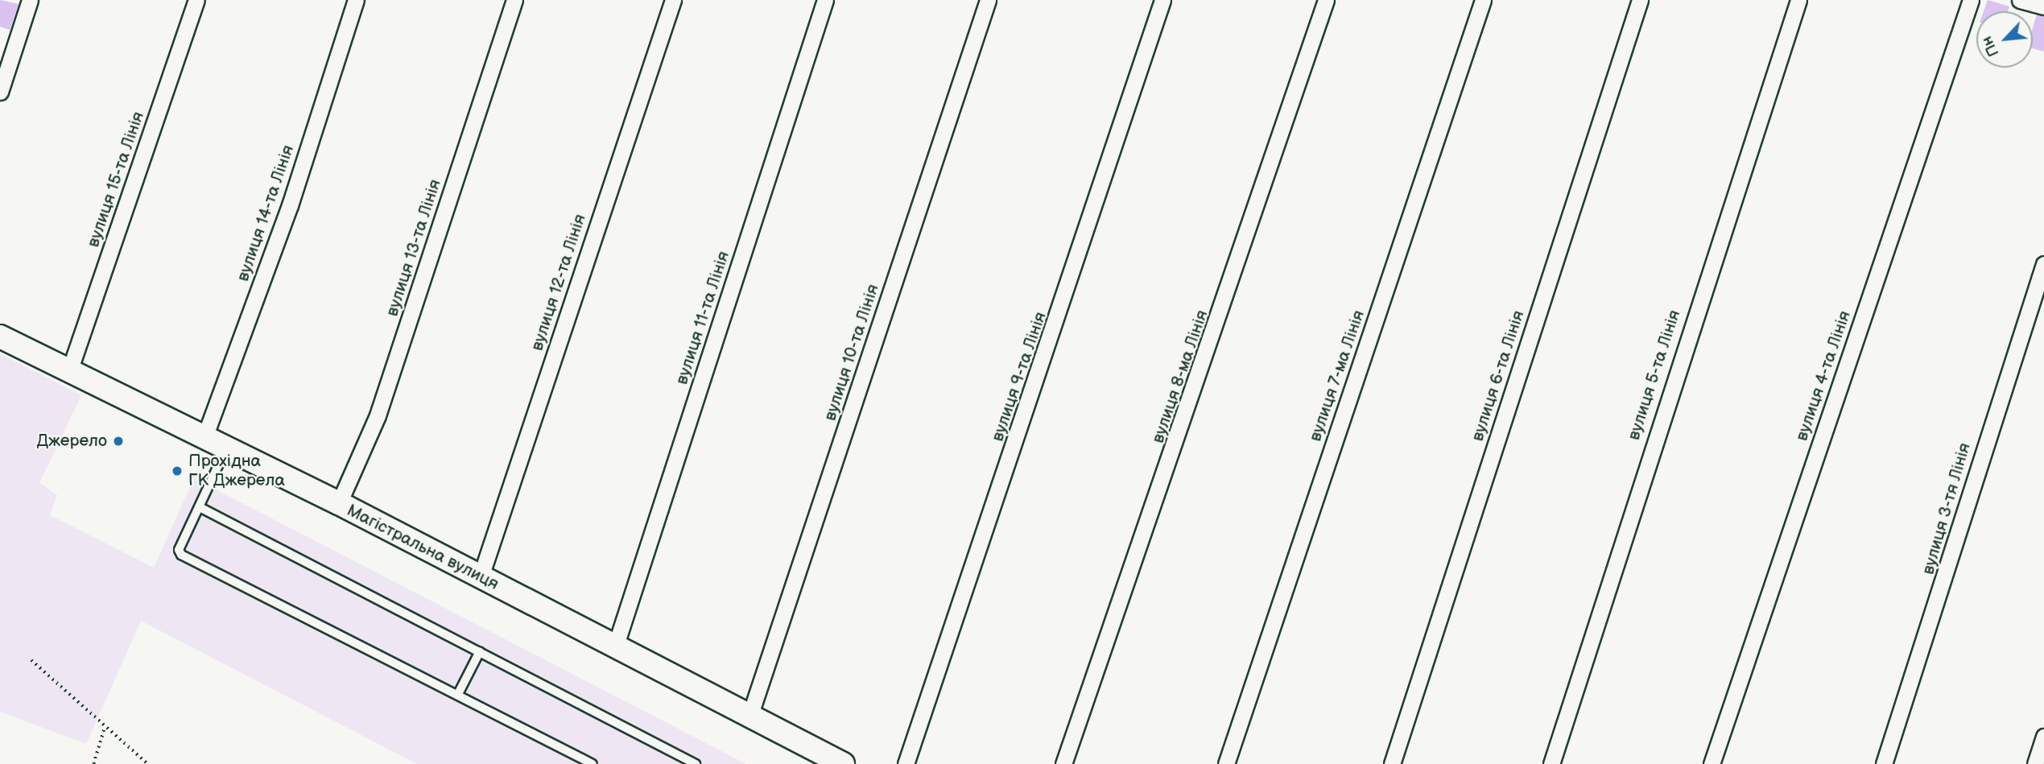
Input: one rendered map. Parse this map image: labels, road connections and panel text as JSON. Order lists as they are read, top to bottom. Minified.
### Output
{"streets":{"street":["вулиця 15-та Лінія","вулиця 14-та Лінія","вулиця 13-та Лінія","вулиця 12-та Лінія","вулиця 11-та Лінія","вулиця 10-та Лінія","вулиця 5-та Лінія","вулиця 7-ма Лінія","вулиця 6-та Лінія","вулиця 4-та Лінія","вулиця 9-та Лінія","вулиця 8-ма Лінія","вулиця 3-тя Лінія","Магістральна вулиця"]},"crossings":[["вулиця 15-та Лінія","Магістральна вулиця"],["вулиця 14-та Лінія","Магістральна вулиця"],["вулиця 13-та Лінія","Магістральна вулиця"],["вулиця 12-та Лінія","Магістральна вулиця"],["вулиця 11-та Лінія","Магістральна вулиця"],["вулиця 10-та Лінія","Магістральна вулиця"]],"places":["Джерело","Прохідна ГК Джерела"],"north":"bottom left"}
